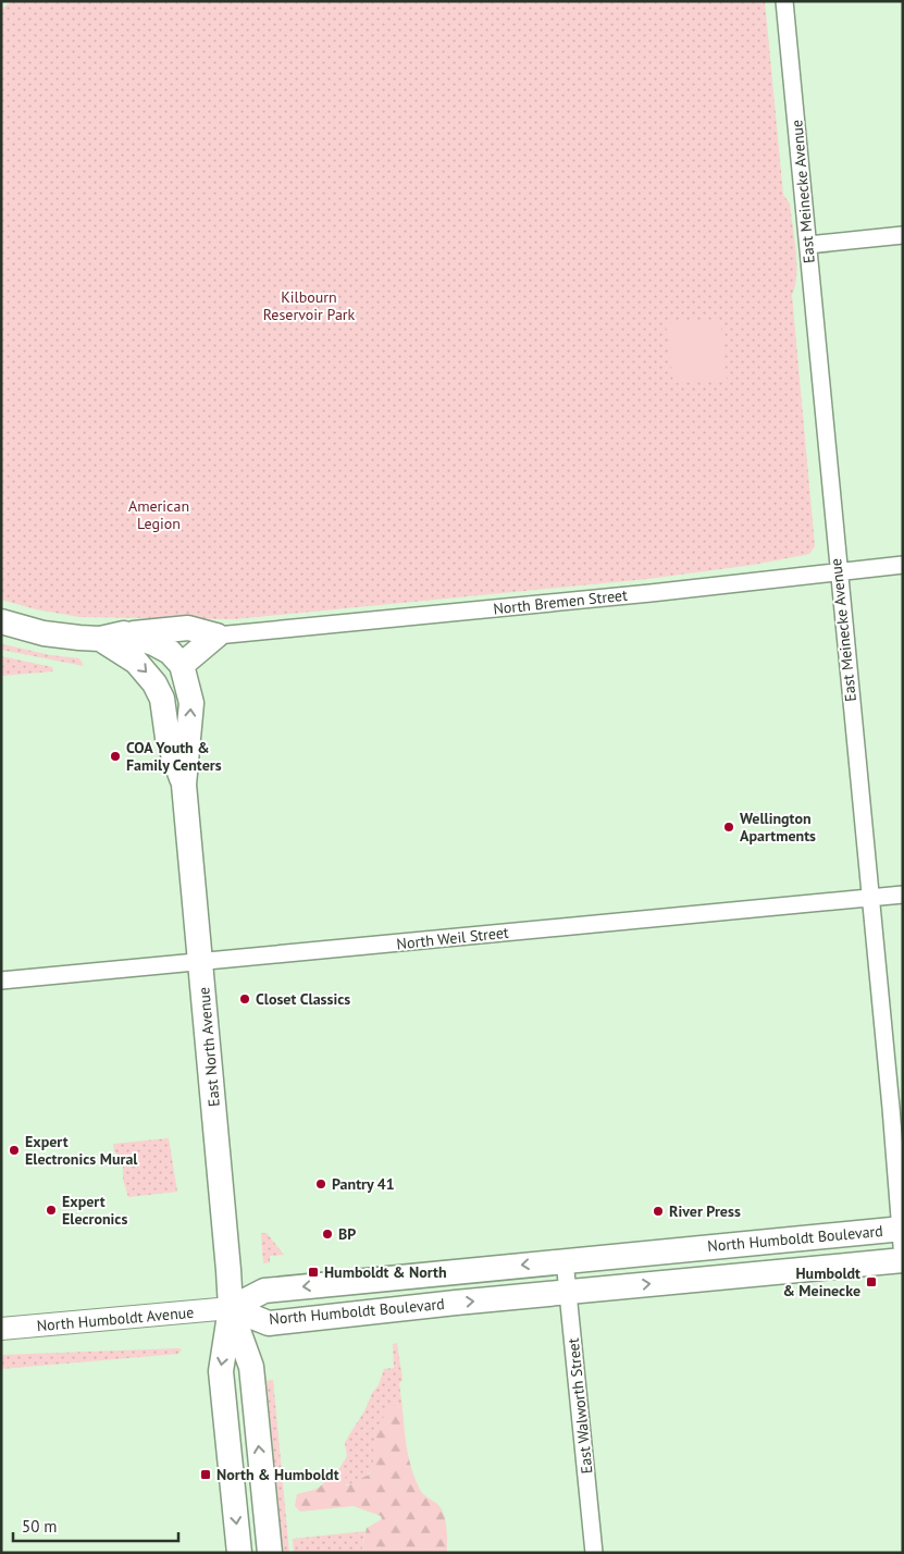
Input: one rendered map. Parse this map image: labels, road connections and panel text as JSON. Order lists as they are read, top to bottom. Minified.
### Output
{"streets":{"main road":["East North Avenue","North Humboldt Boulevard"],"street":["East Meinecke Avenue","North Bremen Street","North Weil Street","North Humboldt Avenue","East Walworth Street"]},"crossings":[["East Meinecke Avenue","North Bremen Street"],["East Meinecke Avenue","North Weil Street"],["East Meinecke Avenue","North Humboldt Boulevard"],["North Weil Street","East North Avenue"],["East North Avenue","North Humboldt Boulevard"],["East North Avenue","North Humboldt Avenue"],["North Humboldt Boulevard","North Humboldt Avenue"],["North Humboldt Boulevard","East Walworth Street"]],"parks":["Kilbourn Reservoir Park","American Legion"],"places":{"other":["COA Youth & Family Centers","Wellington Apartments","Closet Classics","Expert Electronics Mural","Pantry 41","Expert Elecronics","River Press","BP"],"transit":["Humboldt & North","Humboldt & Meinecke","North & Humboldt"]},"scale_bar":"50 m"}
